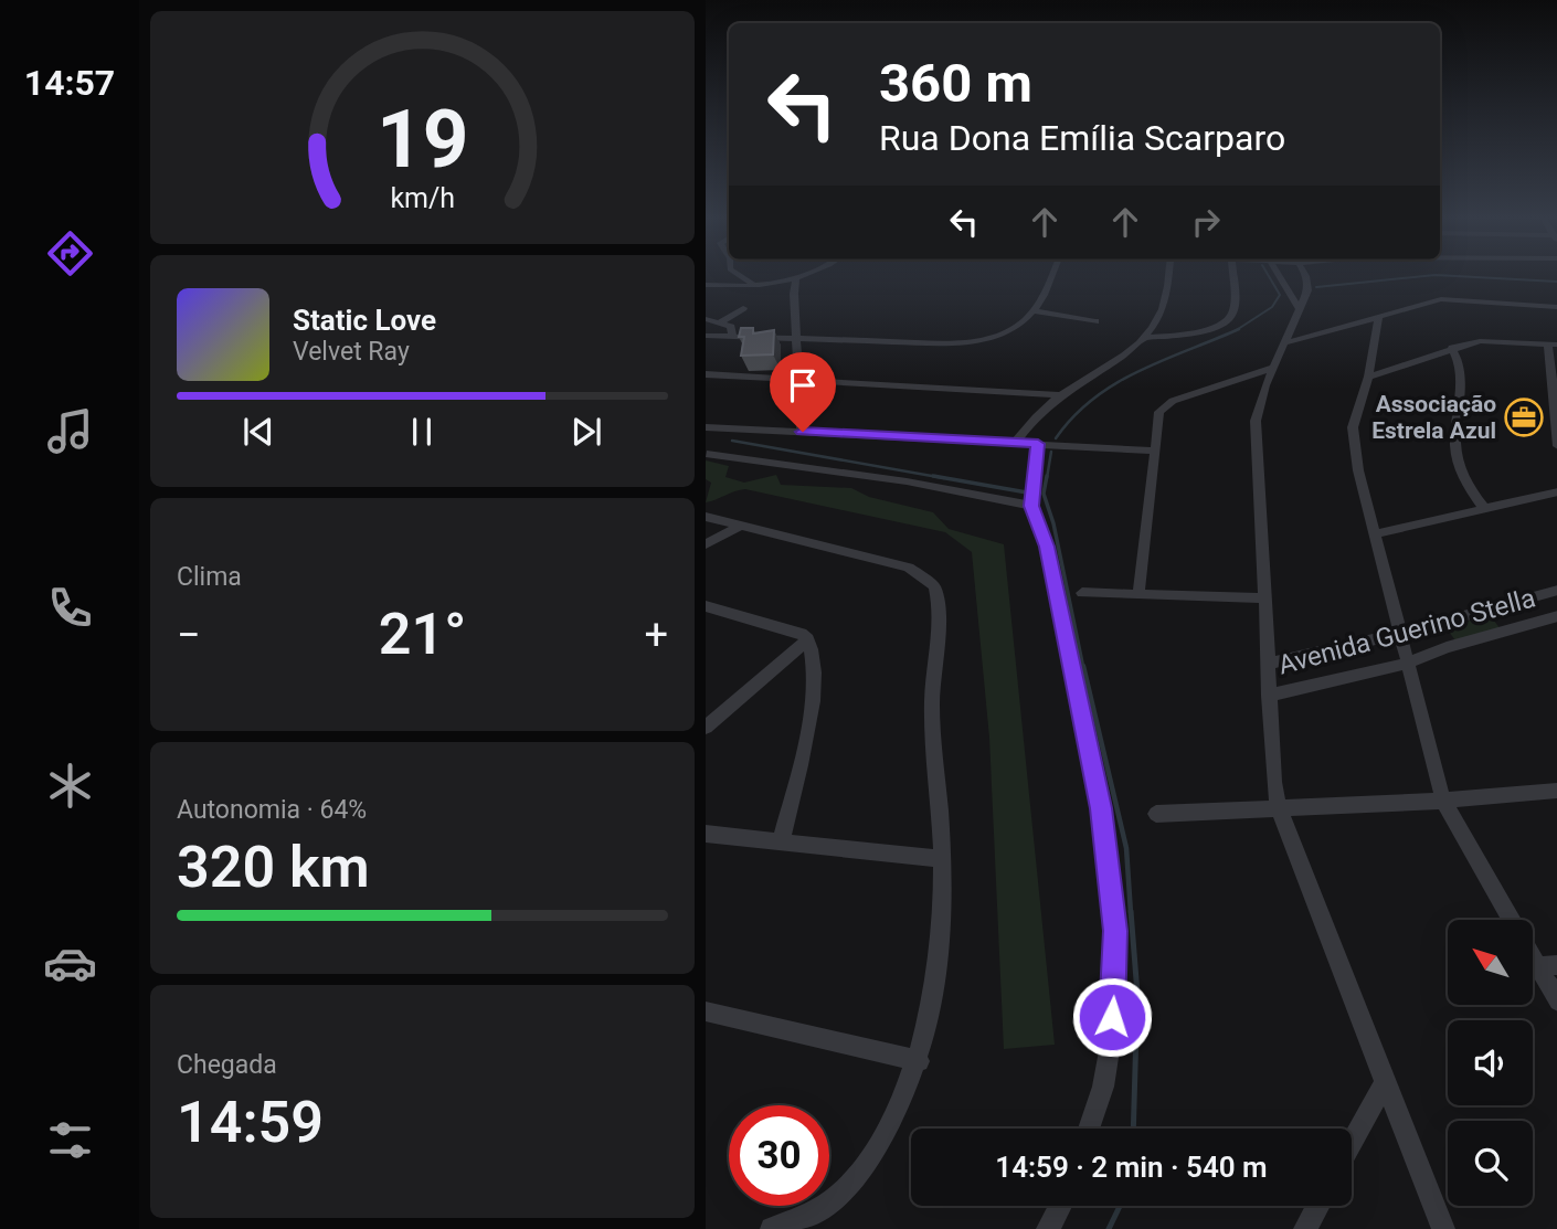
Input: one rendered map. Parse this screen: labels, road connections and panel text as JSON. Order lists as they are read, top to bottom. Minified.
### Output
{"streets":{"street":["Avenida Guerino Stella"]},"places":{"office":["Associação Estrela Azul"]},"north":"top left","page":{"tabs":"14:57","turn":["360 m","Rua Dona Emília Scarparo"],"song":["Static Love","Velvet Ray"],"tile":["Clima",["Autonomia · 64%","320 km"],["Chegada","14:59"]],"heat":["−","21°","+"],"limit":"30","trip":"14:59 · 2 min · 540 m","gauge":["19","km/h"]}}
